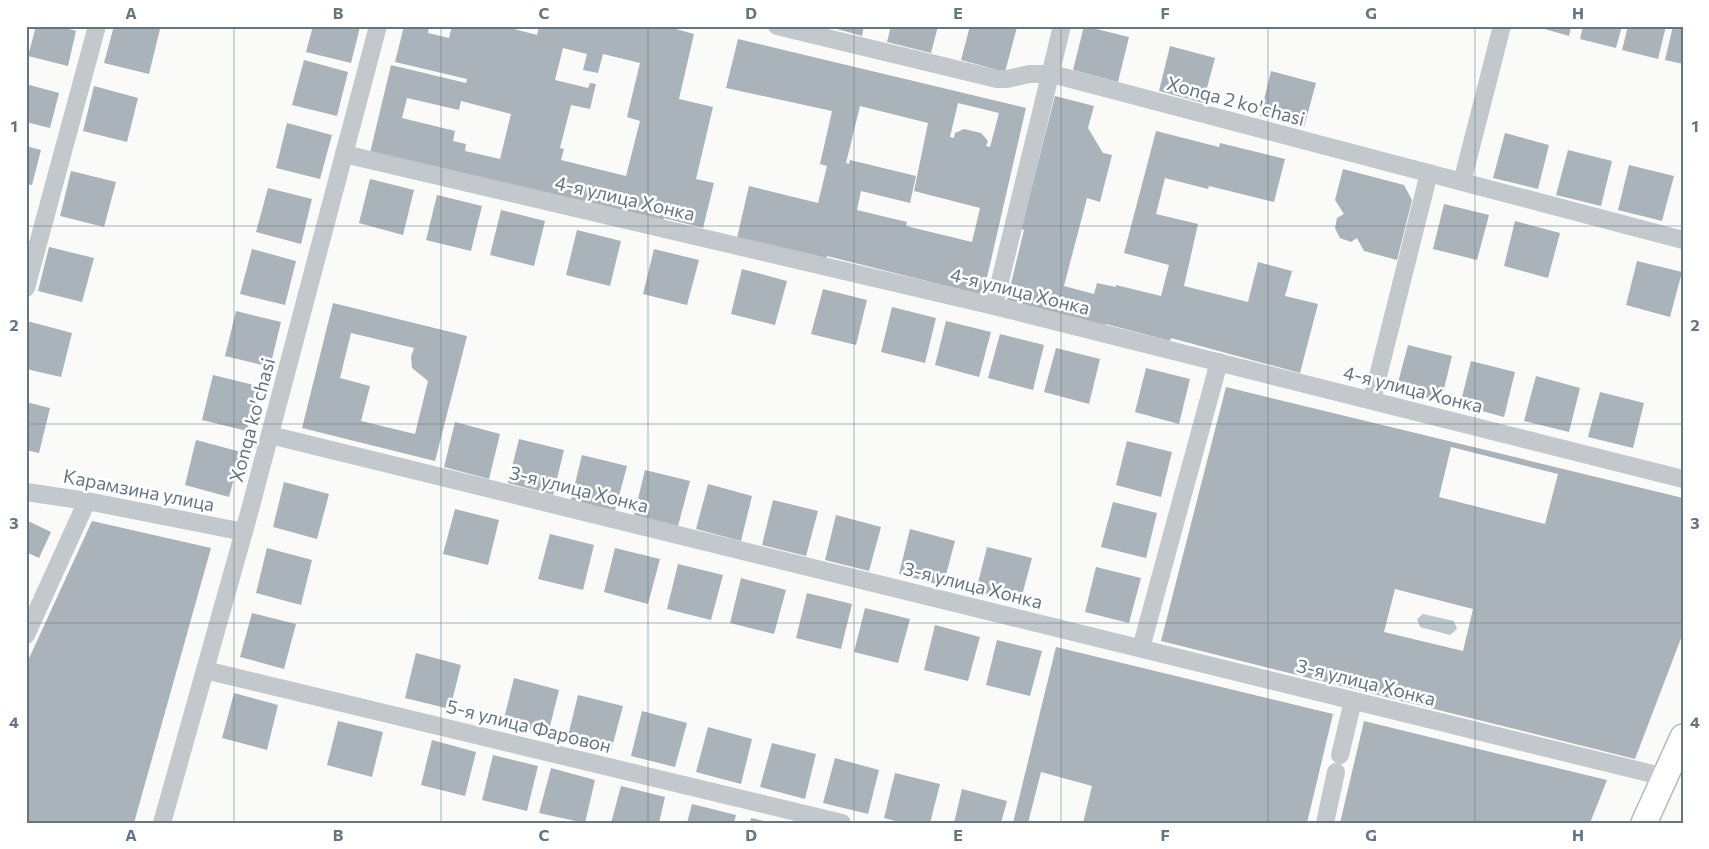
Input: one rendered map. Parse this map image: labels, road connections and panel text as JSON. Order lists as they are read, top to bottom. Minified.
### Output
{"streets":{"street":["Xonqa 2 ko'chasi","4-я улица Хонка","Xonqa ko'chasi","3-я улица Хонка","Карамзина улица","5-я улица Фаровон"]},"crossings":[["4-я улица Хонка","Xonqa ko'chasi"],["Xonqa ko'chasi","3-я улица Хонка"],["Xonqa ko'chasi","Карамзина улица"],["Xonqa ko'chasi","5-я улица Фаровон"]],"grid":{"columns":["A","B","C","D","E","F","G","H"],"rows":["1","2","3","4"]}}
